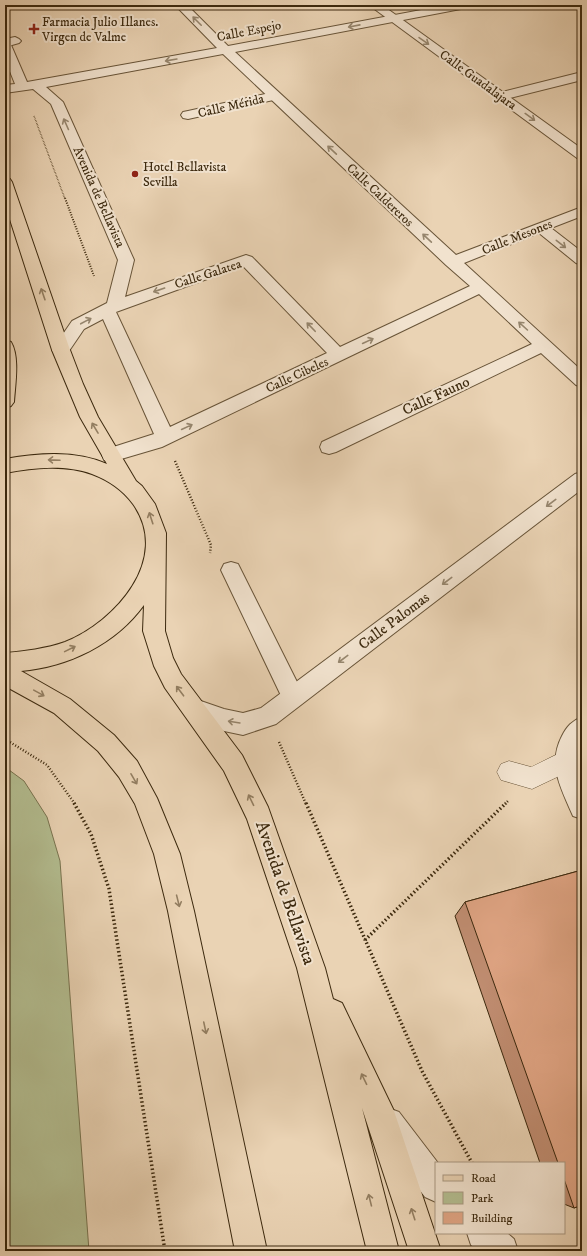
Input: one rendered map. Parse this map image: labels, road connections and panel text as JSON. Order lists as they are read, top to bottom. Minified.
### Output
{"streets":{"main road":["Avenida de Bellavista"],"street":["Calle Espejo","Calle Guadalajara","Calle Mérida","Calle Caldereros","Calle Mesones","Calle Galatea","Calle Cibeles","Calle Fauno","Calle Palomas"]},"crossings":[["Calle Espejo","Calle Guadalajara"],["Calle Espejo","Calle Caldereros"],["Calle Espejo","Avenida de Bellavista"],["Calle Mérida","Calle Caldereros"],["Calle Caldereros","Calle Mesones"],["Calle Caldereros","Calle Cibeles"],["Calle Caldereros","Calle Fauno"],["Avenida de Bellavista","Calle Galatea"],["Avenida de Bellavista","Calle Palomas"],["Calle Galatea","Calle Cibeles"]],"one_way":["Calle Espejo","Calle Guadalajara","Calle Caldereros","Avenida de Bellavista","Calle Galatea","Calle Cibeles","Calle Palomas"],"places":{"health":["Farmacia Julio Illanes. Virgen de Valme"],"other":["Hotel Bellavista Sevilla"]},"legend":["Road","Park","Building"]}
